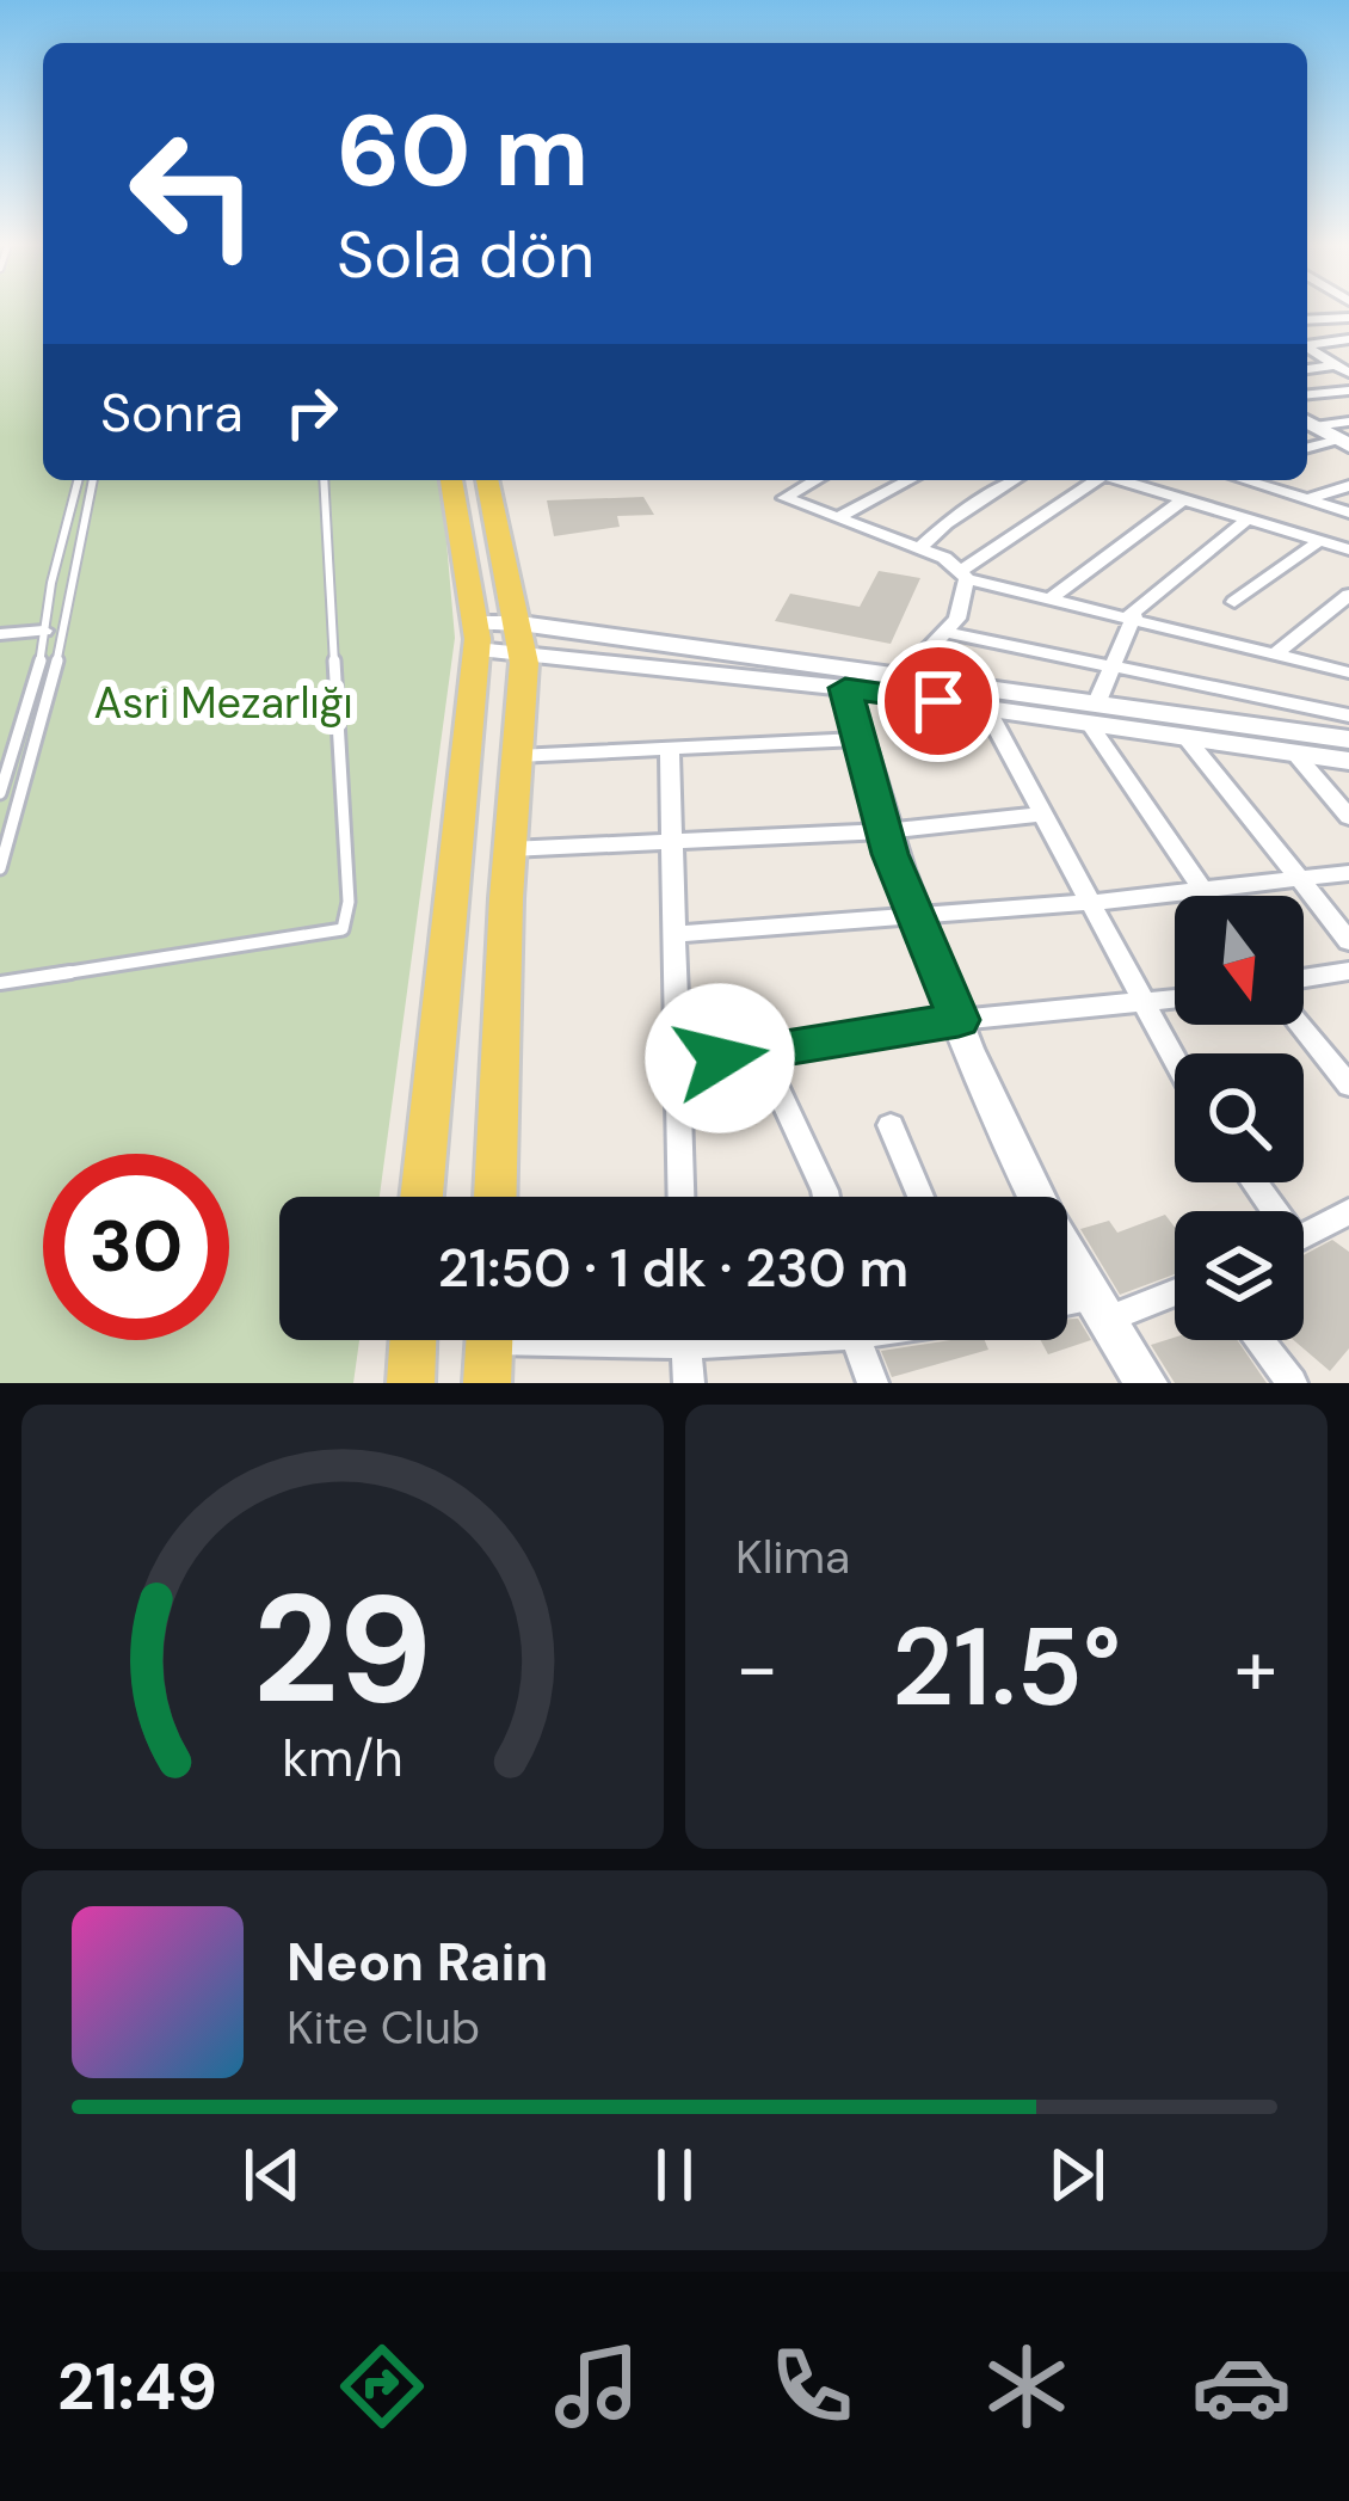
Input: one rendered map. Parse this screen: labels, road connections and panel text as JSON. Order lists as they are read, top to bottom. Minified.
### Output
{"parks":["Asri Mezarlığı"],"north":"bottom","page":{"turn":["60 m","Sola dön"],"then":"Sonra","limit":"30","trip":"21:50 · 1 dk · 230 m","tile":"Klima","heat":["−","21.5°","+"],"song":["Neon Rain","Kite Club"],"tabs":"21:49","gauge":["29","km/h"]}}
